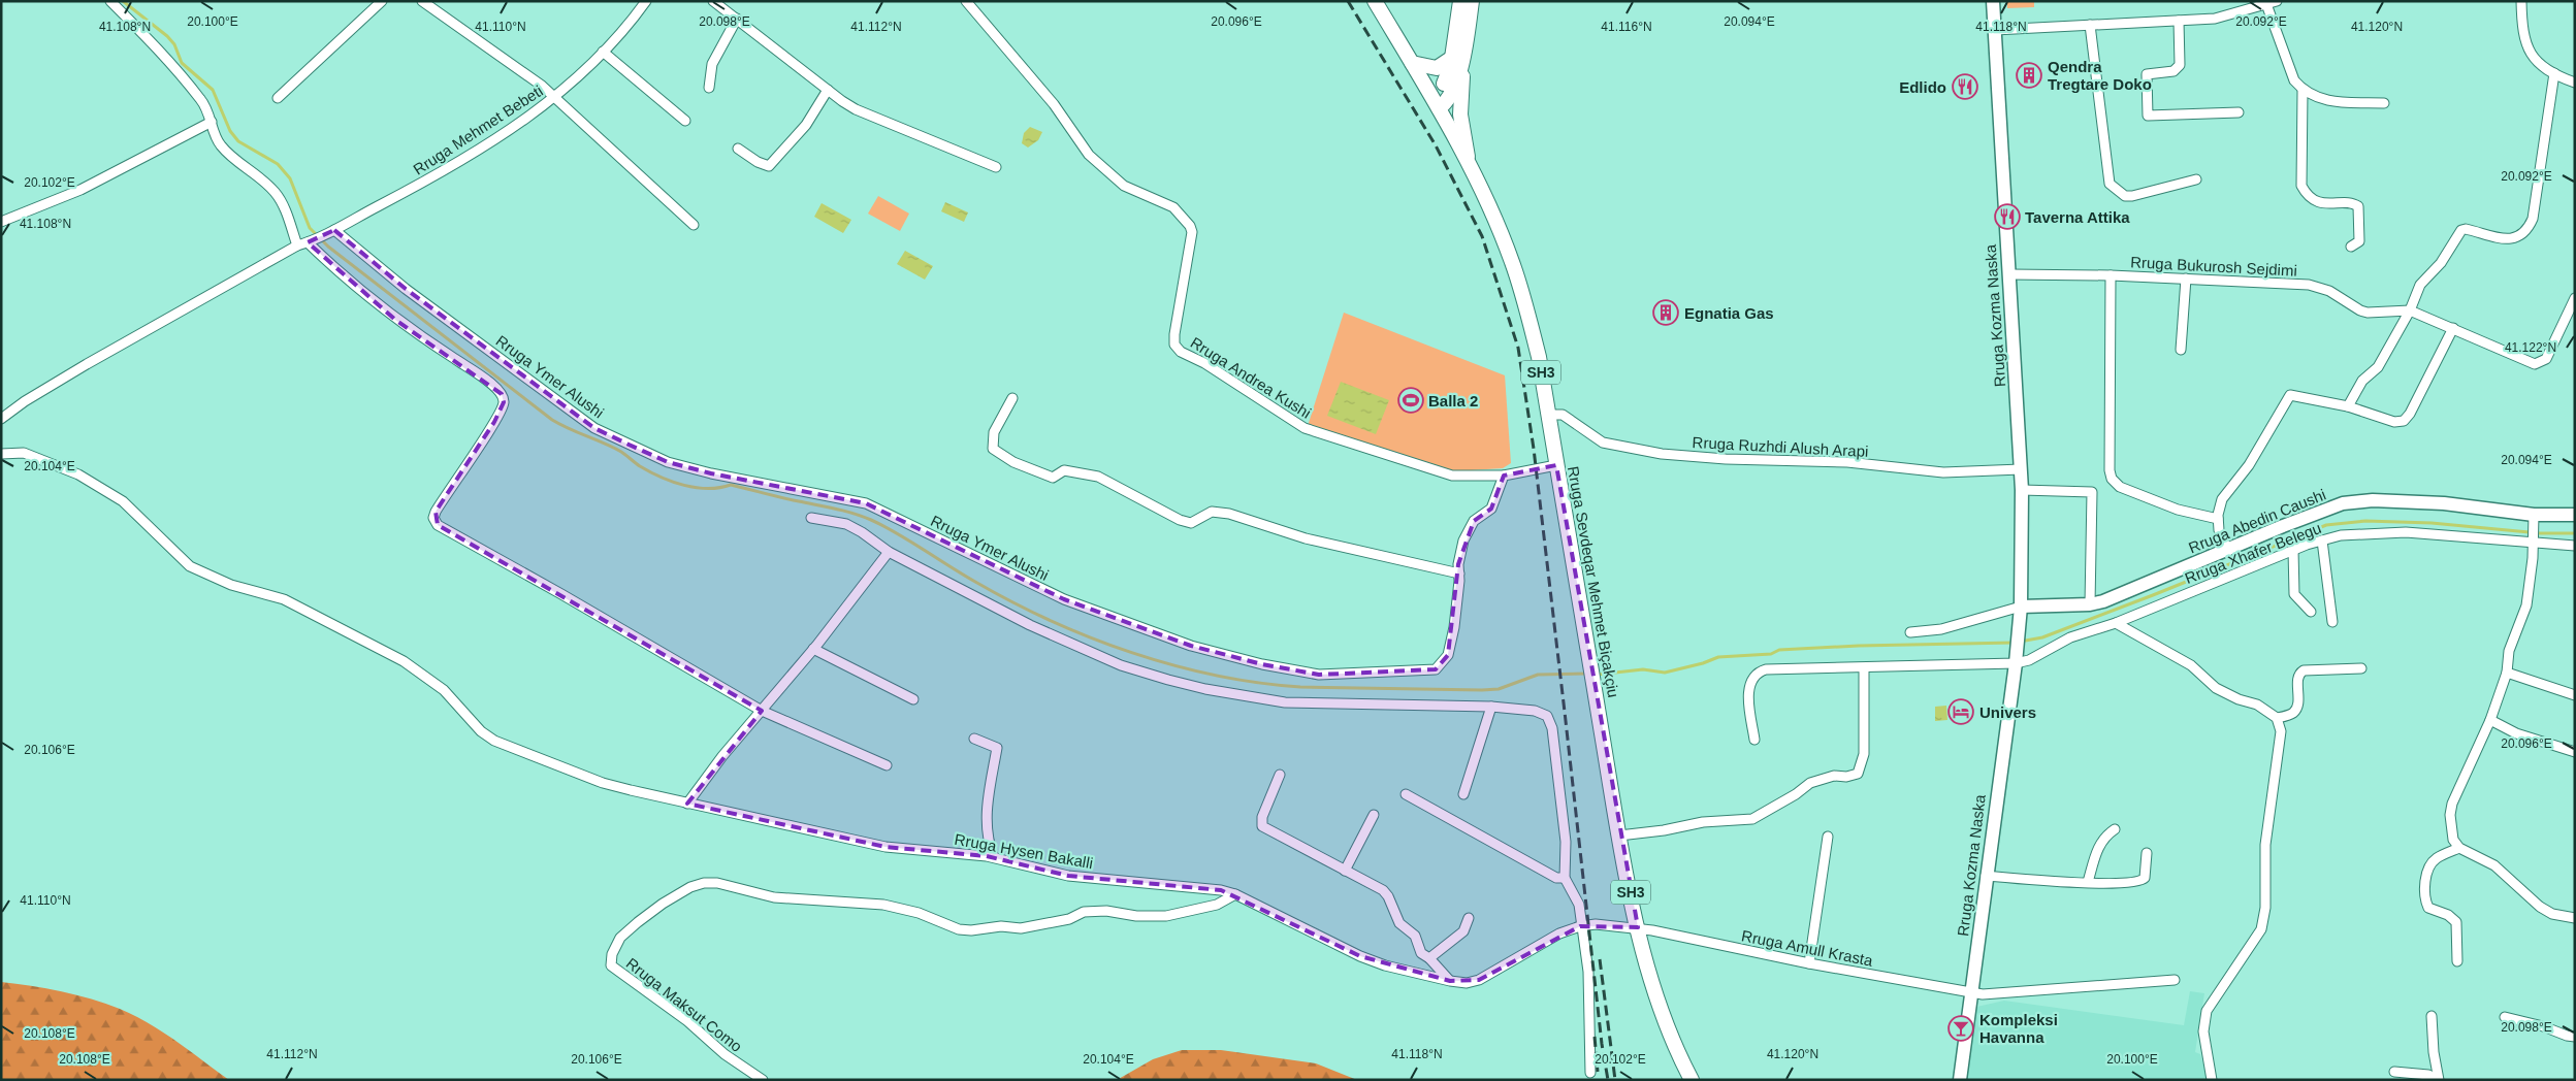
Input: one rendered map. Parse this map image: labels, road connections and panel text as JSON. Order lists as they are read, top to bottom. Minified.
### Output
{"streets":{"main road":["Rruga Kozma Naska","SH3","Rruga Abedin Caushi","Rruga Sevdeqar Mehmet Biçakçiu"],"street":["Rruga Mehmet Bebeti","Rruga Bukurosh Sejdimi","Rruga Ymer Alushi","Rruga Andrea Kushi","Rruga Ruzhdi Alush Arapi","Rruga Xhafer Belegu","Rruga Hysen Bakalli","Rruga Amull Krasta","Rruga Maksut Como"]},"crossings":[["Rruga Mehmet Bebeti","Rruga Ymer Alushi"],["Rruga Bukurosh Sejdimi","Rruga Kozma Naska"],["Rruga Kozma Naska","Rruga Ruzhdi Alush Arapi"],["Rruga Kozma Naska","Rruga Abedin Caushi"],["Rruga Kozma Naska","Rruga Xhafer Belegu"],["Rruga Kozma Naska","Rruga Amull Krasta"],["SH3","Rruga Sevdeqar Mehmet Biçakçiu"],["Rruga Ymer Alushi","Rruga Andrea Kushi"],["Rruga Ruzhdi Alush Arapi","Rruga Sevdeqar Mehmet Biçakçiu"],["Rruga Sevdeqar Mehmet Biçakçiu","Rruga Hysen Bakalli"],["Rruga Sevdeqar Mehmet Biçakçiu","Rruga Amull Krasta"],["Rruga Hysen Bakalli","Rruga Amull Krasta"],["Rruga Hysen Bakalli","Rruga Maksut Como"]],"places":{"building":["Qendra Tregtare Doko","Egnatia Gas"],"restaurant":["Edlido","Taverna Attika"],"sports":["Balla 2"],"hotel":["Univers"],"bar":["Kompleksi Havanna"]},"coordinates":["20.100°E","20.094°E","20.092°E","20.098°E","20.096°E","41.108°N","41.110°N","41.112°N","41.116°N","41.118°N","41.120°N","20.102°E","41.122°N","20.104°E","20.106°E","20.108°E"]}
